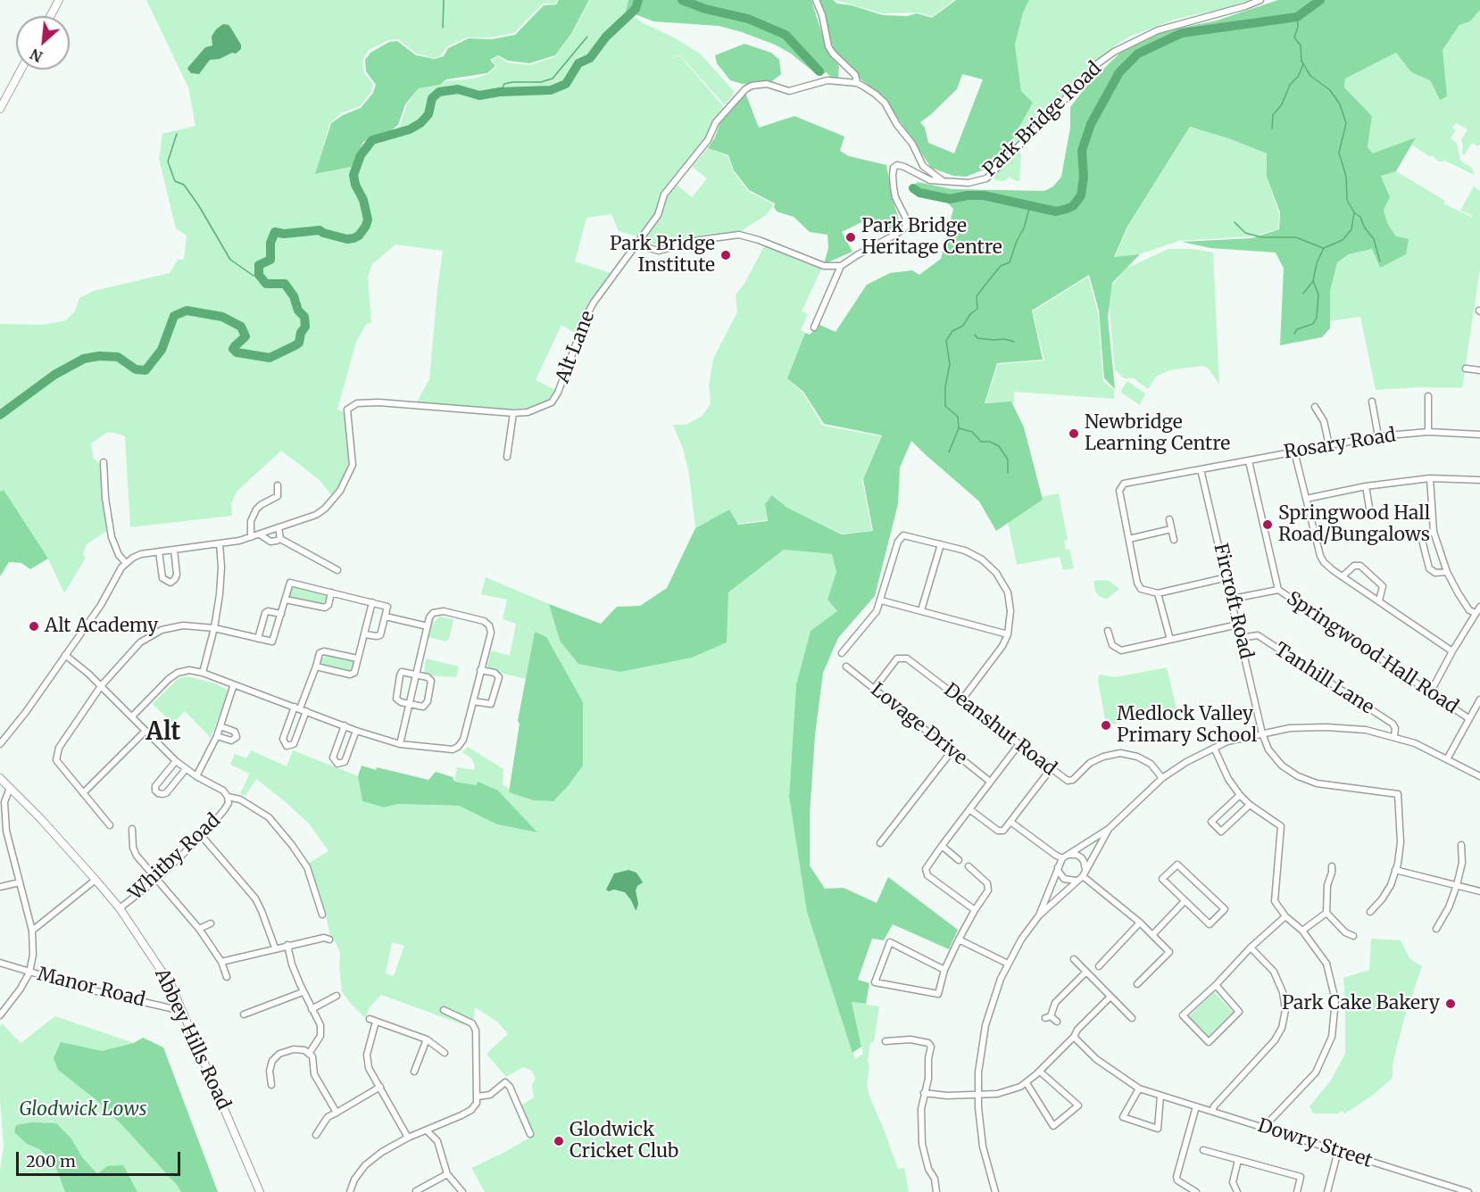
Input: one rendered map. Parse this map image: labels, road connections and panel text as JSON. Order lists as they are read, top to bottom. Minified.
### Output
{"streets":{"main road":["Abbey Hills Road"],"street":["Park Bridge Road","Alt Lane","Rosary Road","Fircroft Road","Springwood Hall Road","Tanhill Lane","Lovage Drive","Deanshut Road","Whitby Road","Manor Road","Dowry Street"]},"crossings":[["Rosary Road","Fircroft Road"],["Rosary Road","Springwood Hall Road"],["Fircroft Road","Tanhill Lane"],["Lovage Drive","Deanshut Road"],["Whitby Road","Abbey Hills Road"],["Manor Road","Abbey Hills Road"]],"districts":["Alt"],"parks":["Glodwick Lows"],"places":["Park Bridge Heritage Centre","Park Bridge Institute","Newbridge Learning Centre","Springwood Hall Road/Bungalows","Alt Academy","Medlock Valley Primary School","Park Cake Bakery","Glodwick Cricket Club"],"scale_bar":"200 m","north":"bottom left"}
